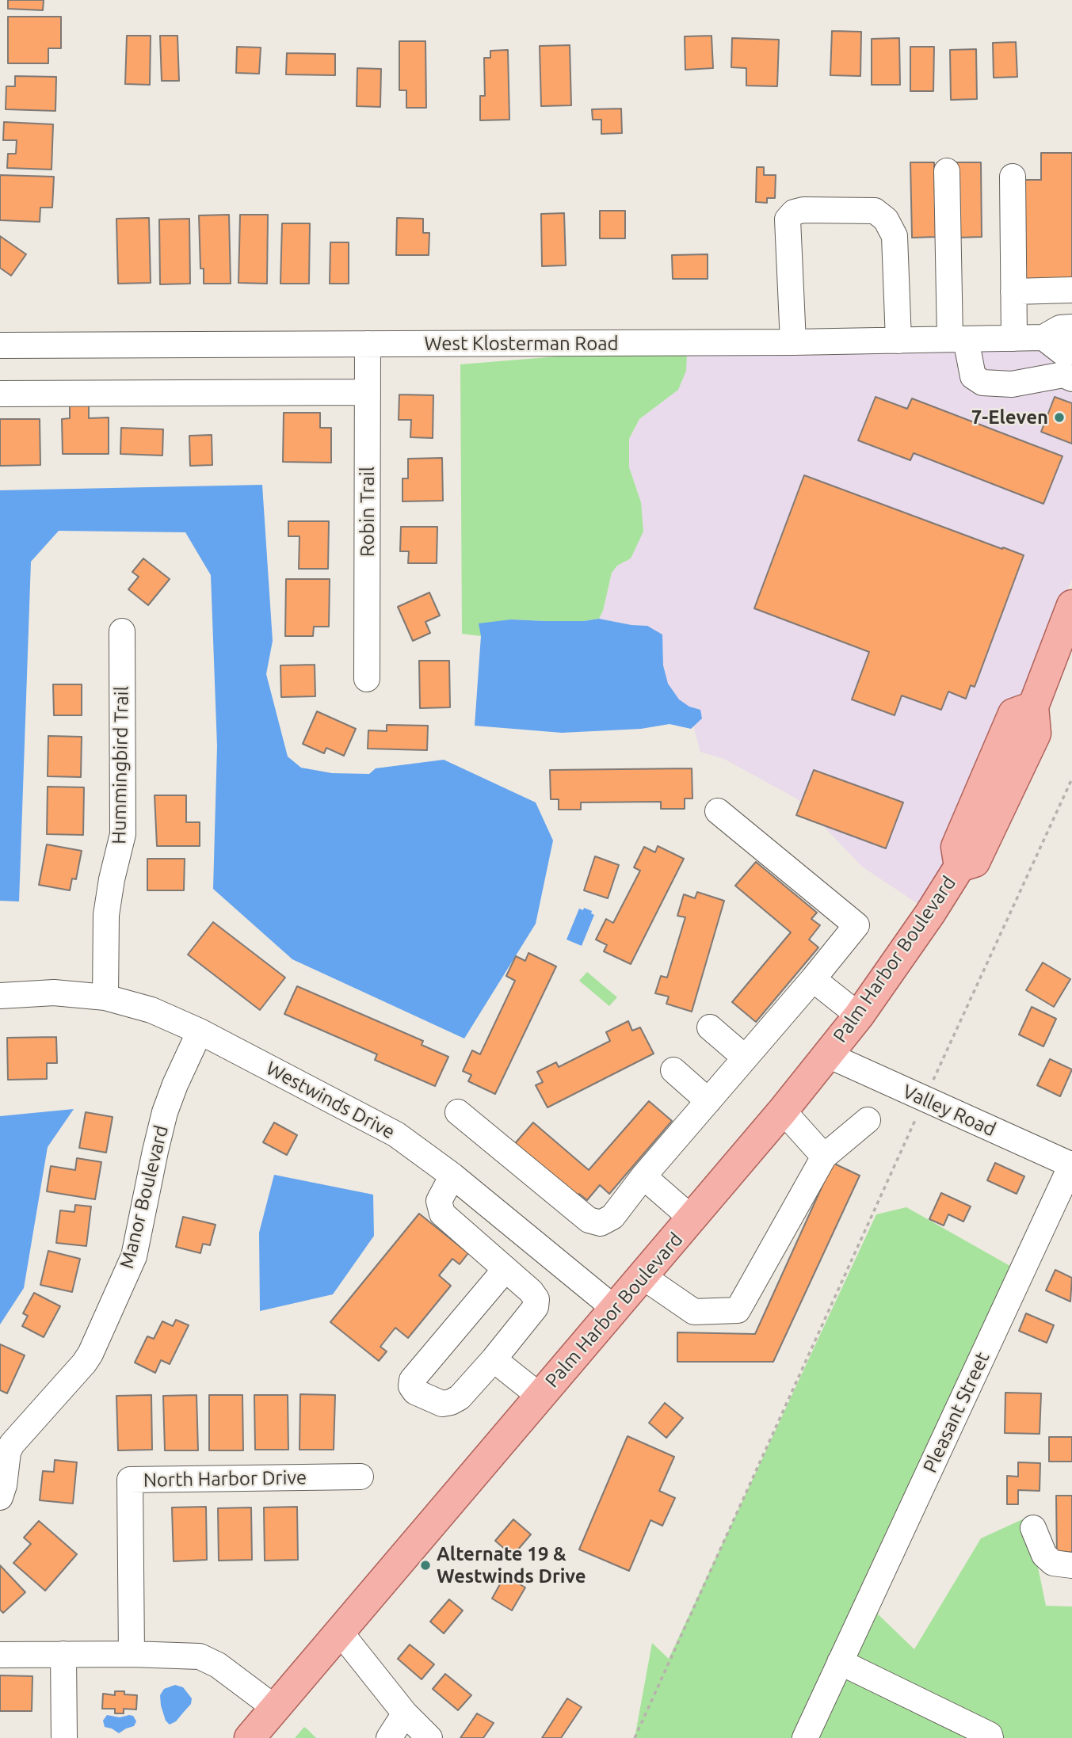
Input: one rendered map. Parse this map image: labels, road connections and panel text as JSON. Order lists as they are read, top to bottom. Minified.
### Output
{"streets":{"main road":["Palm Harbor Boulevard"],"street":["West Klosterman Road","Robin Trail","Hummingbird Trail","Westwinds Drive","Valley Road","Manor Boulevard","Pleasant Street","North Harbor Drive"]},"crossings":[["West Klosterman Road","Robin Trail"],["Hummingbird Trail","Westwinds Drive"],["Palm Harbor Boulevard","Westwinds Drive"],["Palm Harbor Boulevard","Valley Road"],["Westwinds Drive","Manor Boulevard"],["Valley Road","Pleasant Street"]],"places":["7-Eleven","Alternate 19 & Westwinds Drive"]}
